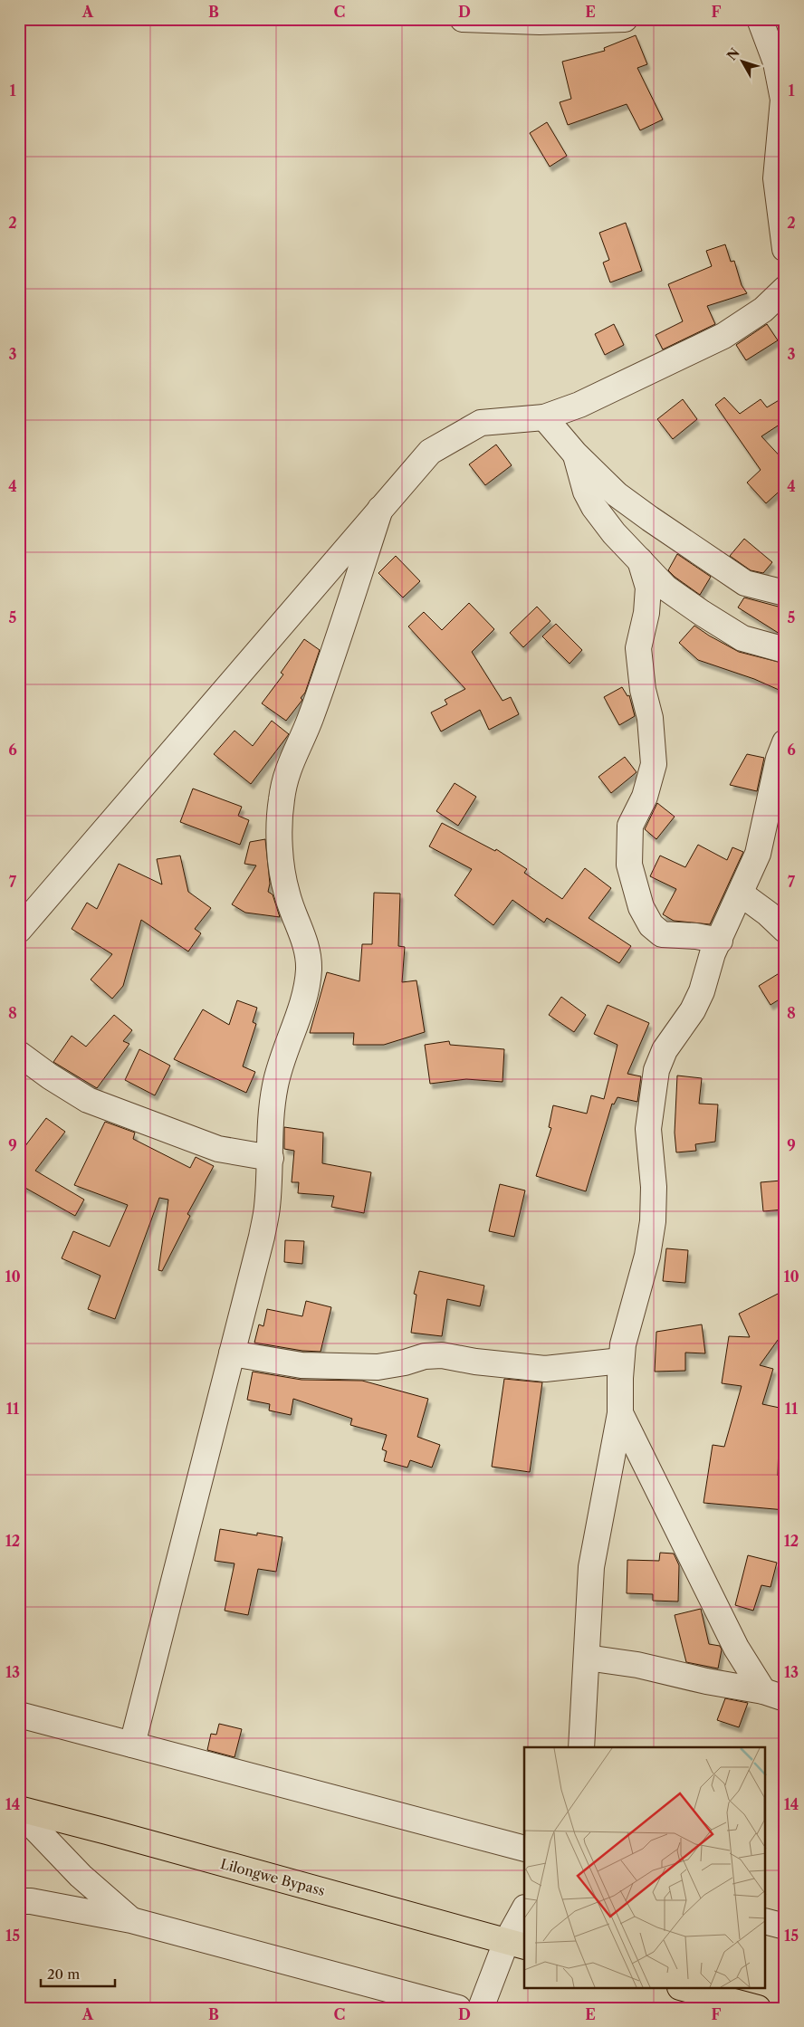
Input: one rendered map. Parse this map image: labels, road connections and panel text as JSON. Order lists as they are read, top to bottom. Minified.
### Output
{"streets":{"main road":["Lilongwe Bypass"]},"scale_bar":"20 m","north":"top left","grid":{"columns":["A","B","C","D","E","F"],"rows":["1","2","3","4","5","6","7","8","9","10","11","12","13","14","15"]}}
